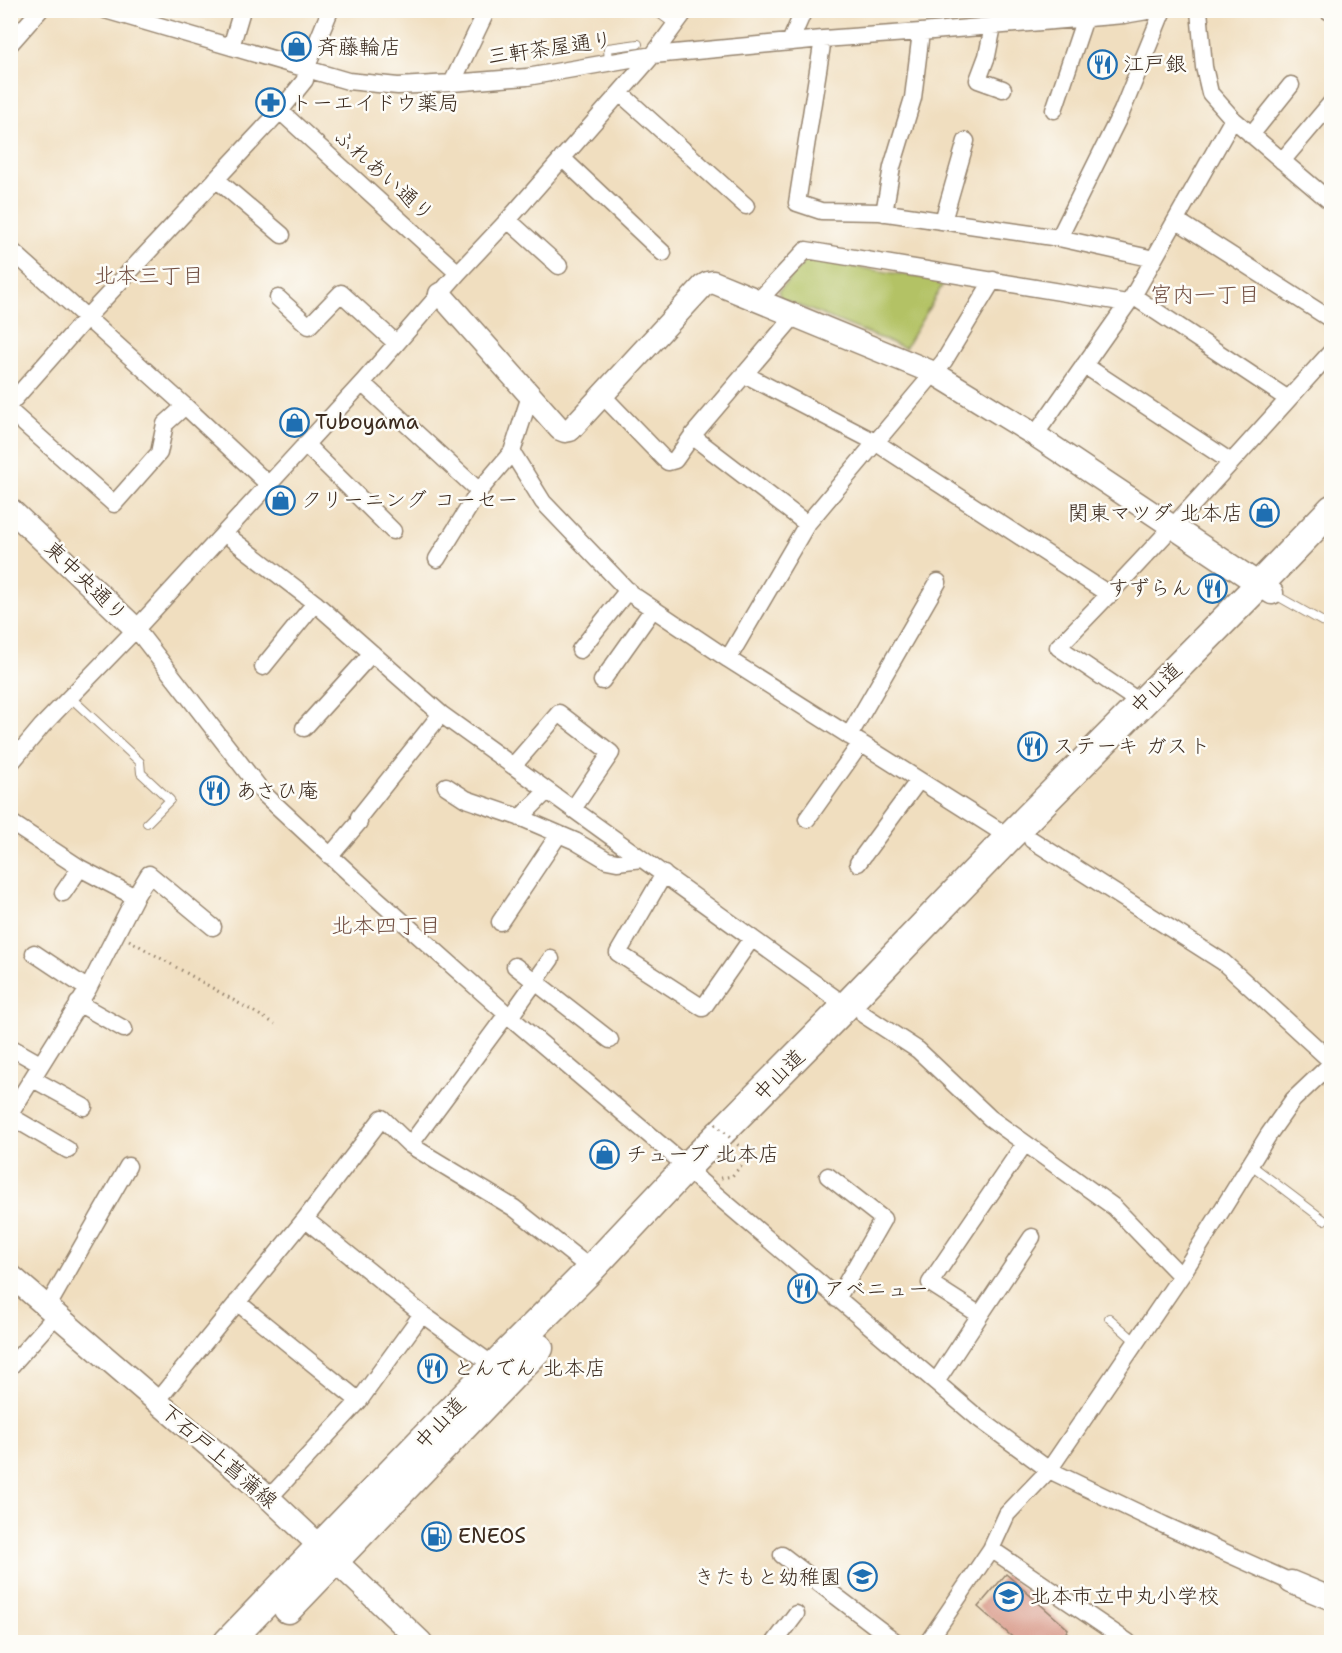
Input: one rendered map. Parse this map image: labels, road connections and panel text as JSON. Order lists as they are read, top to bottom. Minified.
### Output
{"streets":{"highway":["中山道"],"street":["三軒茶屋通り","ふれあい通り","東中央通り","下石戸上菖蒲線"]},"crossings":[["中山道","下石戸上菖蒲線"]],"districts":["北本三丁目","宮内一丁目","北本四丁目"],"places":{"shop":["斉藤輪店","Tuboyama","クリーニング コーセー","関東マツダ 北本店","チューブ 北本店"],"restaurant":["江戸銀","すずらん","ステーキ ガスト","あさひ庵","アベニュー","とんでん 北本店"],"pharmacy":["トーエイドウ薬局"],"fuel station":["ENEOS"],"school or university":["きたもと幼稚園","北本市立中丸小学校"]}}
